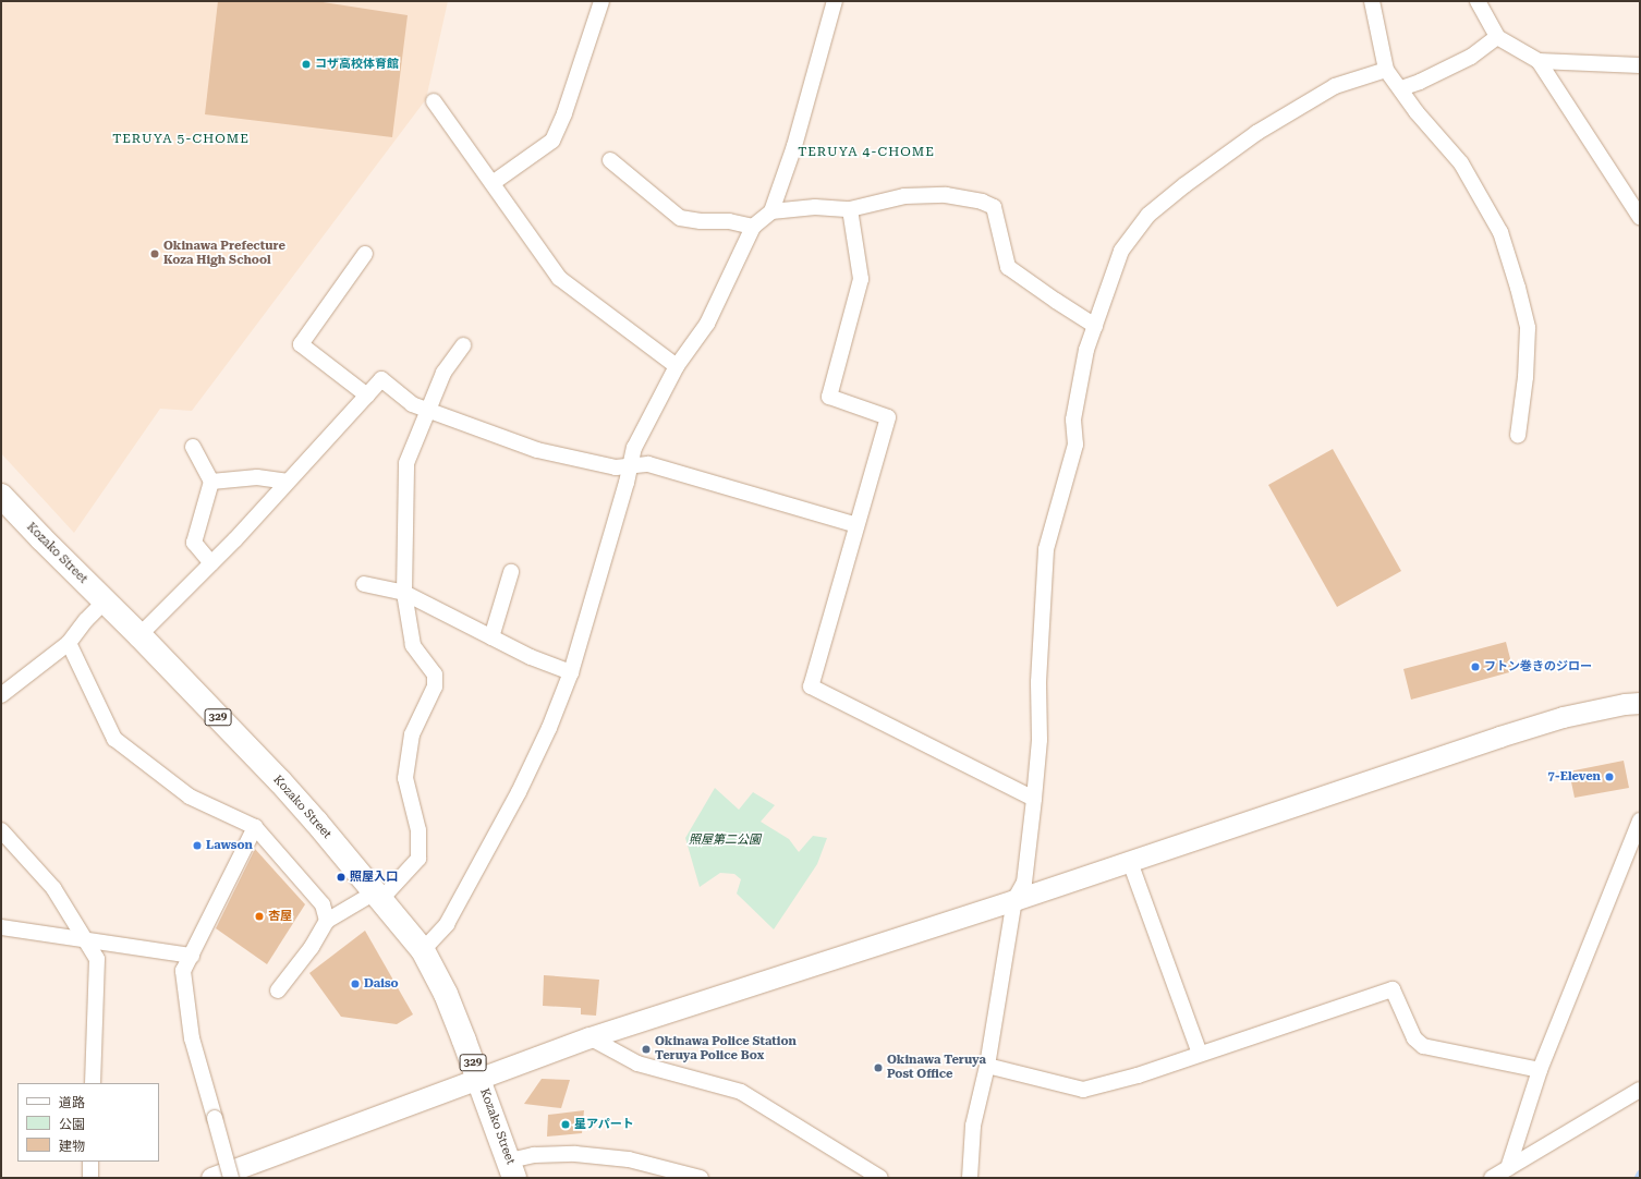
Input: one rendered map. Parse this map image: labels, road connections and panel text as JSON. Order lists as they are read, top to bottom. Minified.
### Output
{"streets":{"highway":["Kozako Street","329"]},"districts":["TERUYA 5-CHOME","TERUYA 4-CHOME"],"parks":["照屋第二公園"],"places":["コザ高校体育館","Okinawa Prefecture Koza High School","フトン巻きのジロー","7-Eleven","Lawson","照屋入口","杏屋","Daiso","Okinawa Police Station Teruya Police Box","Okinawa Teruya Post Office","星アパート"],"legend":["道路","公園","建物"]}
